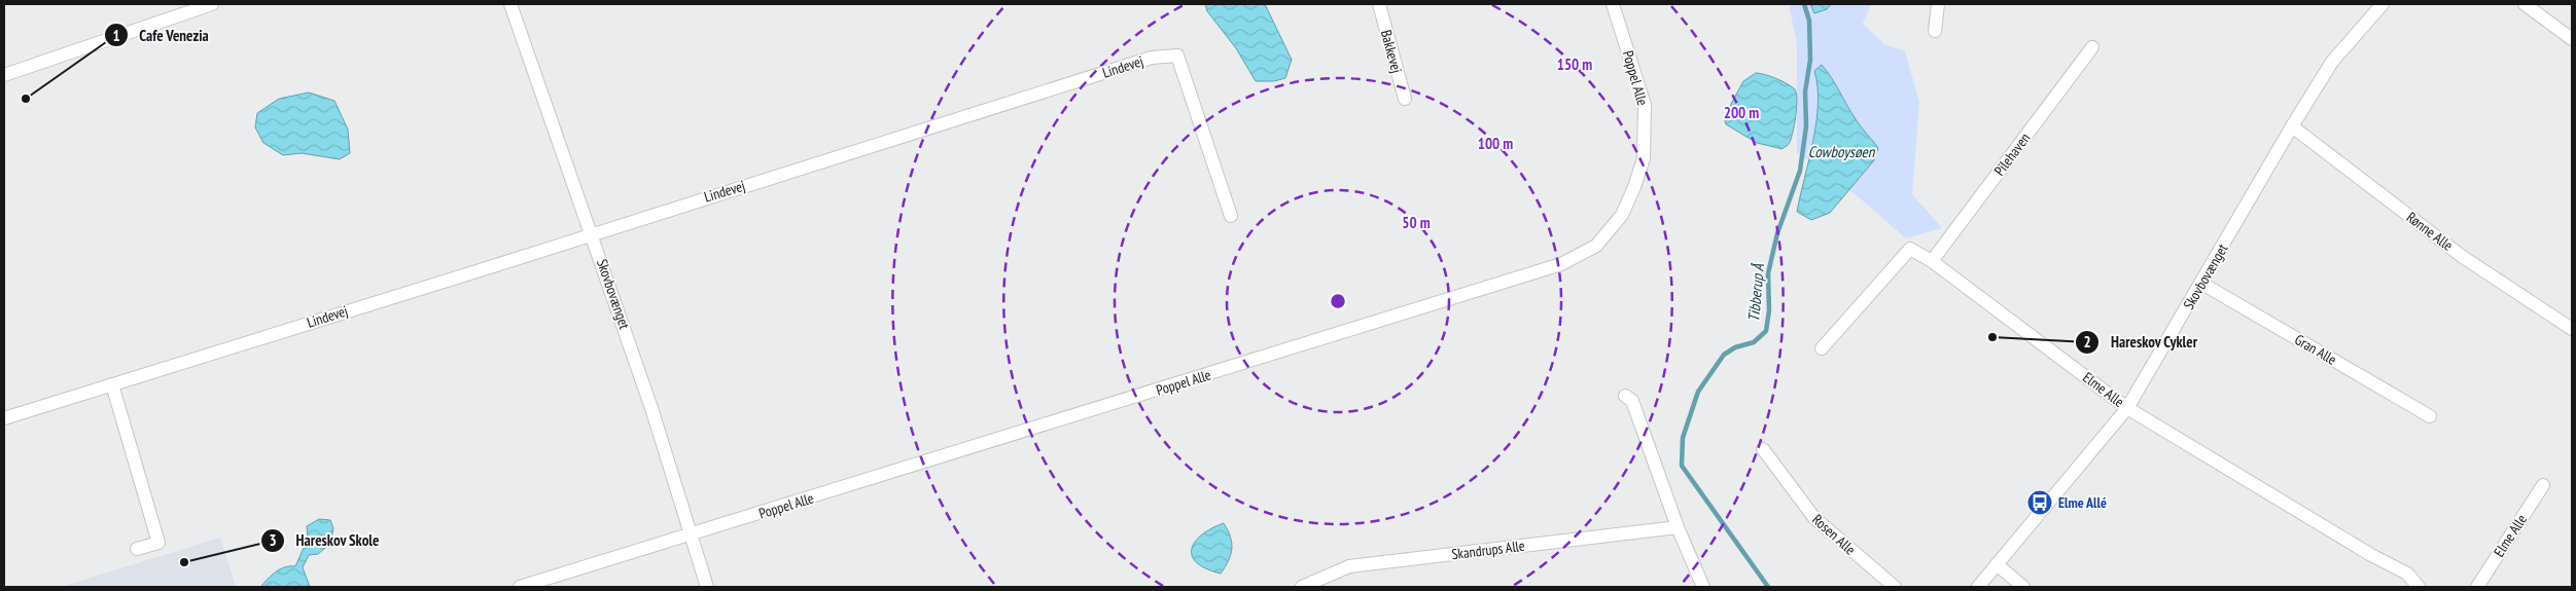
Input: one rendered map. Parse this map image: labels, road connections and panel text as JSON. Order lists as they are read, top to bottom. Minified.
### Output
{"streets":{"street":["Bakkevej","Lindevej","Poppel Alle","Pilehaven","Rønne Alle","Skovbovænget","Gran Alle","Elme Alle","Rosen Alle","Skandrups Alle"]},"crossings":[["Lindevej","Skovbovænget"],["Poppel Alle","Skovbovænget"],["Pilehaven","Elme Alle"],["Rønne Alle","Skovbovænget"],["Skovbovænget","Gran Alle"],["Skovbovænget","Elme Alle"]],"water":["Cowboysøen","Tibberup Å"],"places":{"other":["Cafe Venezia","Hareskov Cykler","Hareskov Skole"],"bus stop":["Elme Allé"]},"rings":["150 m","200 m","100 m","50 m"]}
